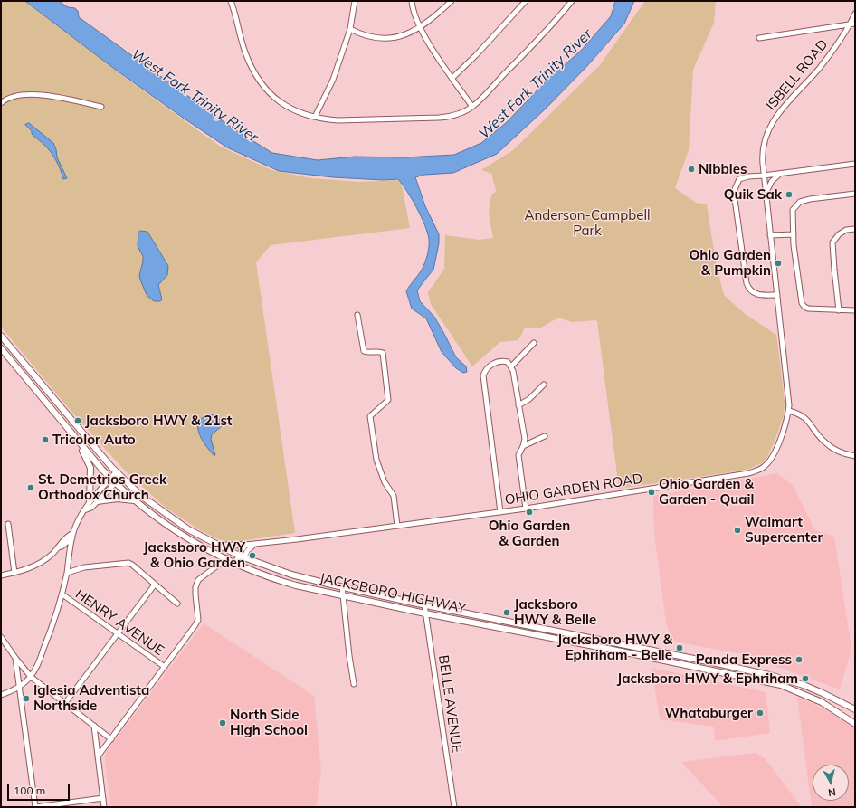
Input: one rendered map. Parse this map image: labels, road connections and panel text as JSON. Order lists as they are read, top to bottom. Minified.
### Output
{"streets":{"main road":["JACKSBORO HIGHWAY"],"street":["ISBELL ROAD","OHIO GARDEN ROAD","HENRY AVENUE","BELLE AVENUE"]},"crossings":[["ISBELL ROAD","OHIO GARDEN ROAD"],["JACKSBORO HIGHWAY","BELLE AVENUE"]],"water":["West Fork Trinity River"],"parks":["Anderson-Campbell Park"],"places":["Nibbles","Quik Sak","Ohio Garden & Pumpkin","Jacksboro HWY & 21st","Tricolor Auto","St. Demetrios Greek Orthodox Church","Ohio Garden & Garden - Quail","Ohio Garden & Garden","Walmart Supercenter","Jacksboro HWY & Ohio Garden","Jacksboro HWY & Belle","Jacksboro HWY & Ephriham - Belle","Panda Express","Jacksboro HWY & Ephriham","Iglesia Adventista Northside","Whataburger","North Side High School"],"scale_bar":"100 m","north":"bottom"}
